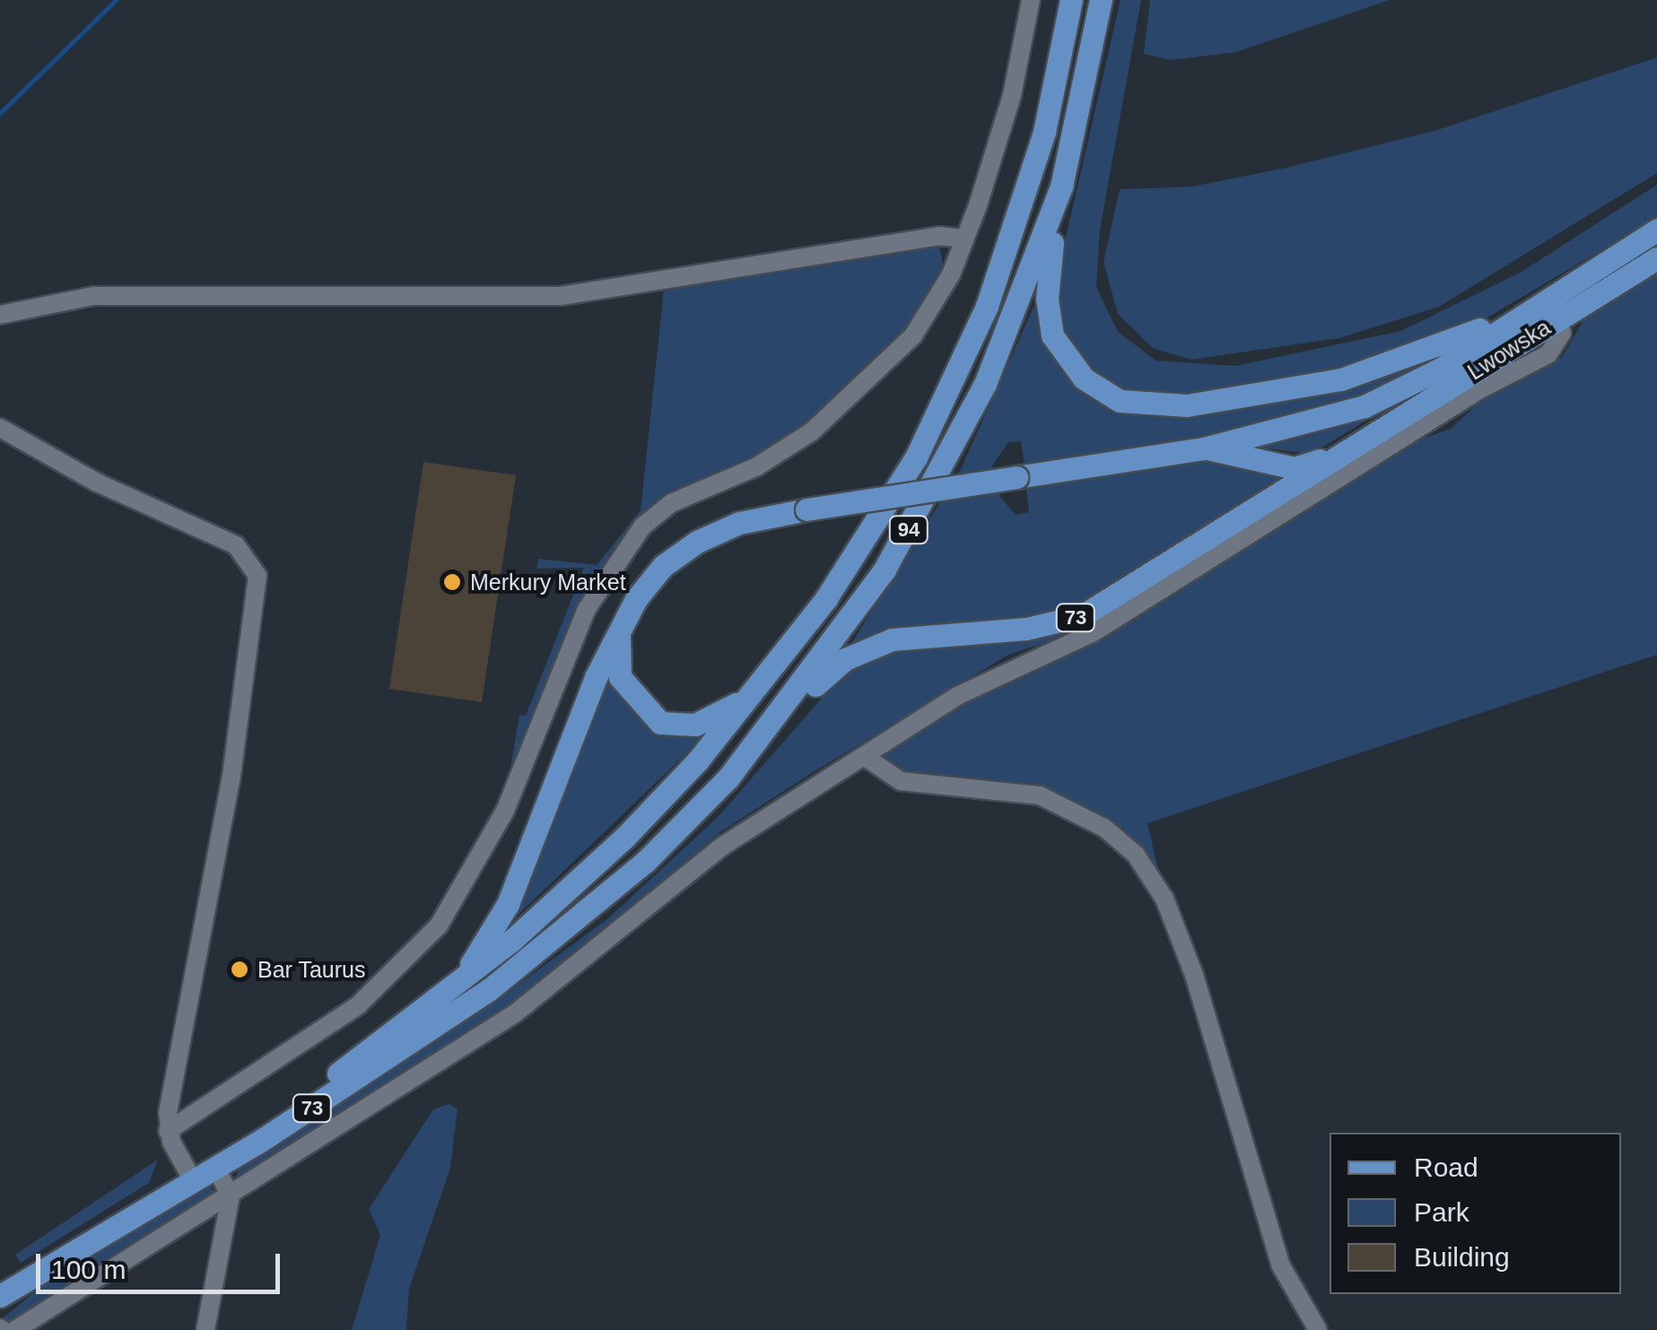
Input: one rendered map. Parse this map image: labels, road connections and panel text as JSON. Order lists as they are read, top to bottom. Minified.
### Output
{"streets":{"main road":["Lwowska","94","73"]},"crossings":[["Lwowska","73"],["94","73"]],"places":["Merkury Market","Bar Taurus"],"legend":["Road","Park","Building"],"scale_bar":"100 m"}
